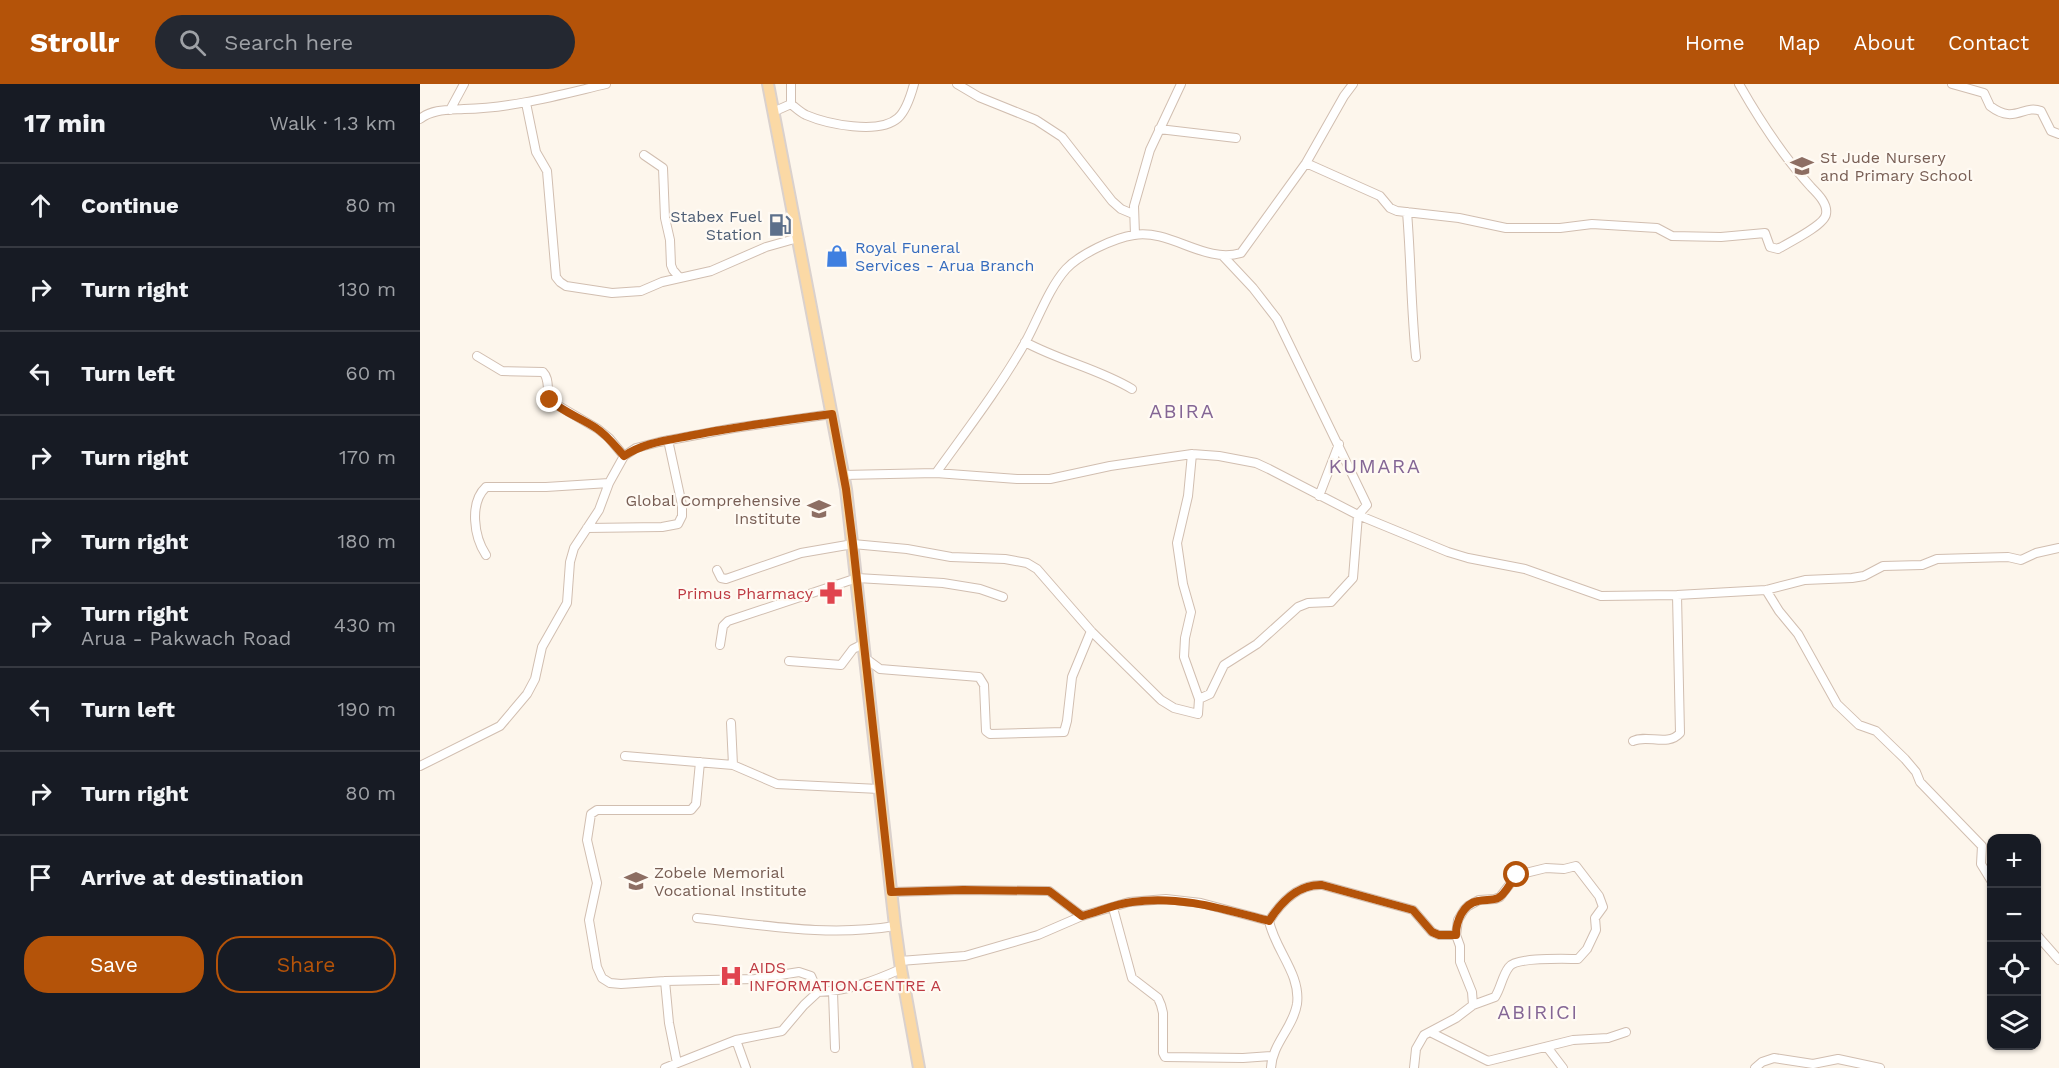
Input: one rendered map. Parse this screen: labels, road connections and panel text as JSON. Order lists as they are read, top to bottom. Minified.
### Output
{"districts":["ABIRA","KUMARA","ABIRICI"],"places":{"school or university":["St Jude Nursery and Primary School","Global Comprehensive Institute","Zobele Memorial Vocational Institute"],"fuel station":["Stabex Fuel Station"],"shop":["Royal Funeral Services - Arua Branch"],"pharmacy":["Primus Pharmacy"],"hospital":["AIDS INFORMATION.CENTRE A"]},"page":{"header":"Strollr","search":"Search here","nav":["Home","Map","About","Contact"],"heading":["17 min","Walk · 1.3 km"],"list":[["Continue","80 m"],["Turn right","130 m"],["Turn left","60 m"],["Turn right","170 m"],["Turn right","180 m"],["Turn right","Arua - Pakwach Road","430 m"],["Turn left","190 m"],["Turn right","80 m"],"Arrive at destination"],"map_buttons":["+","−"],"buttons":["Save","Share"]}}
